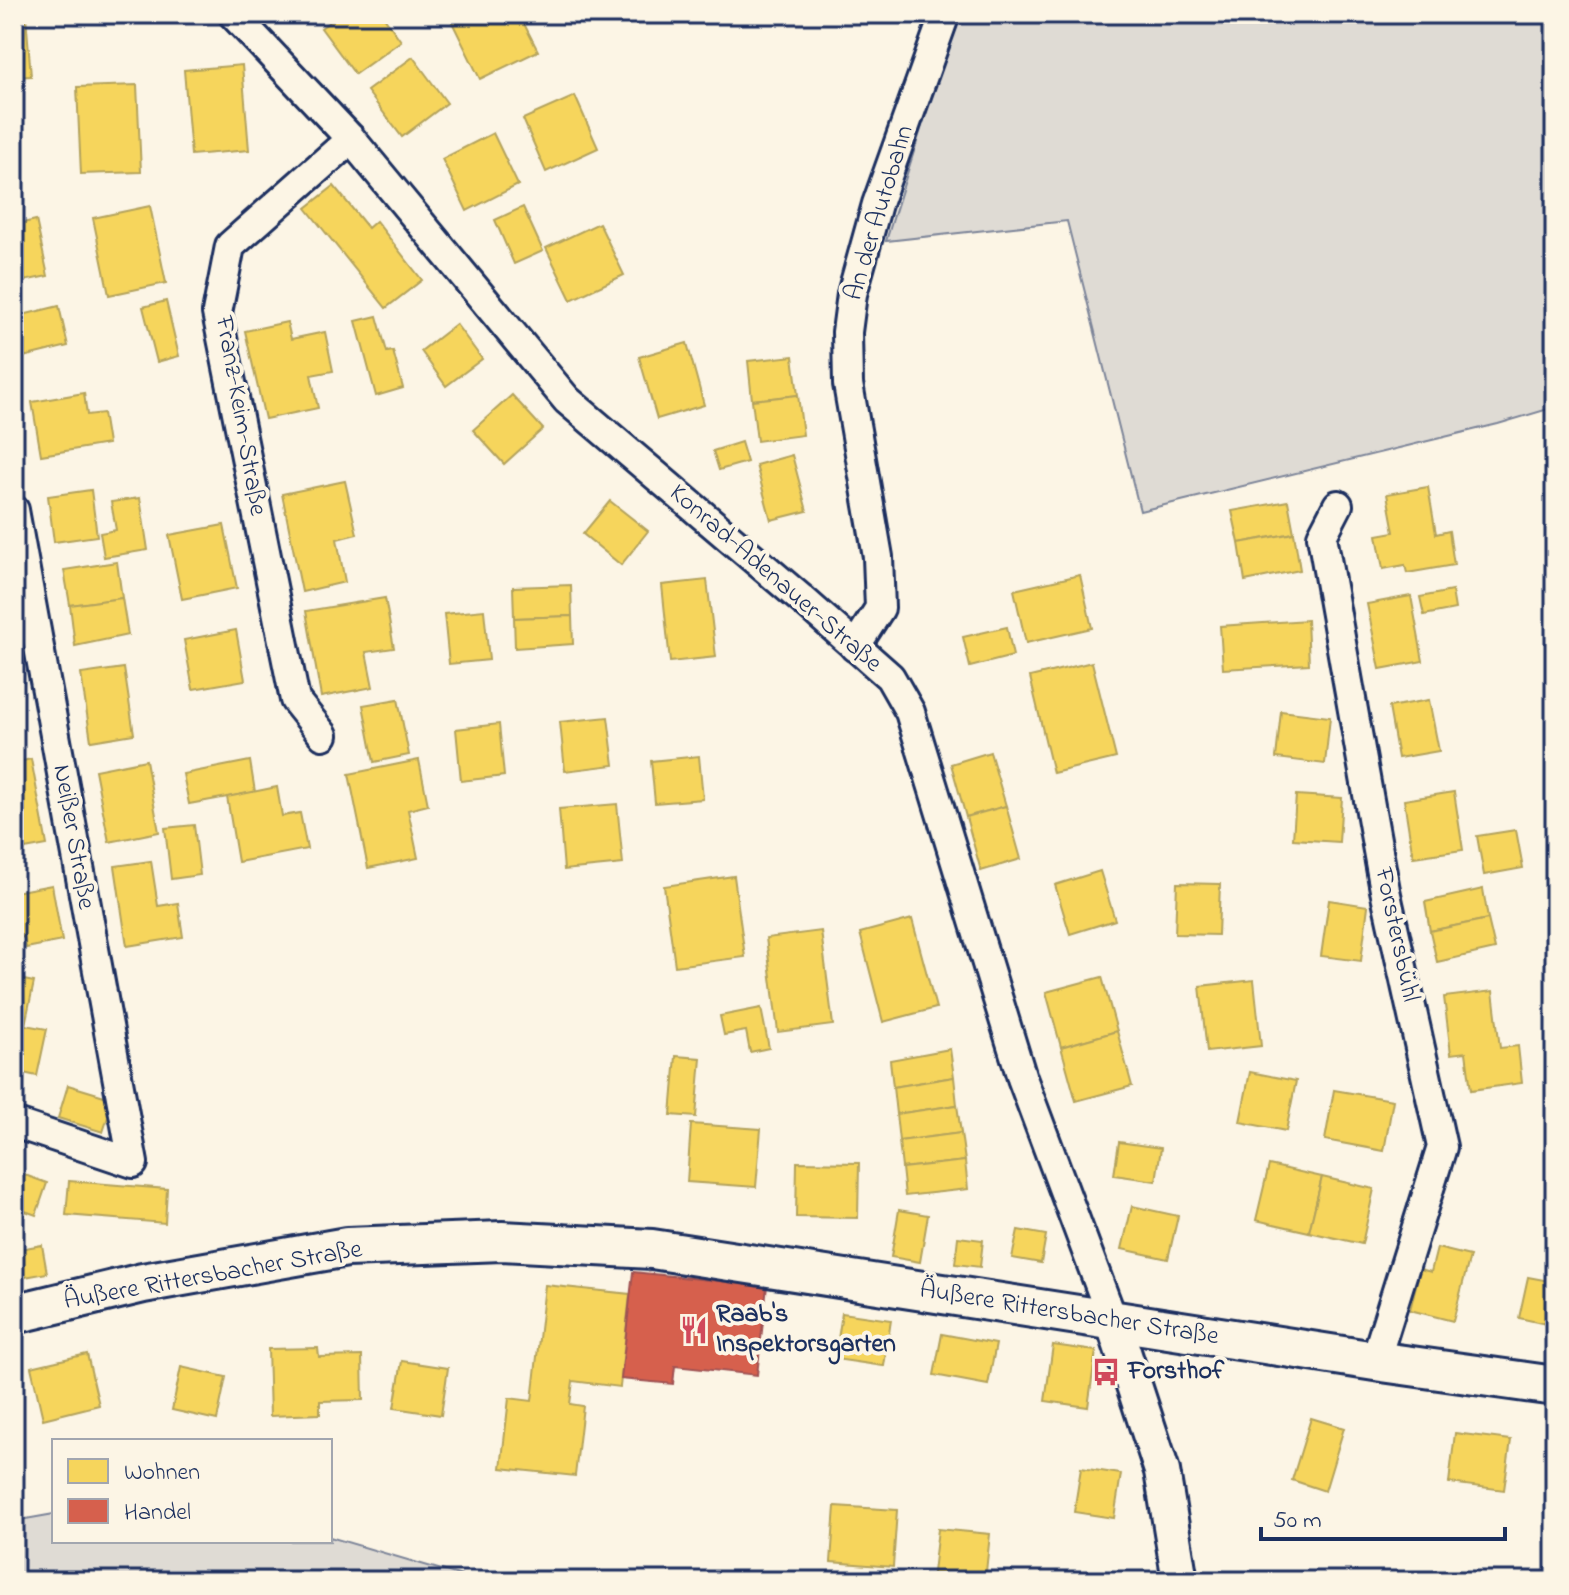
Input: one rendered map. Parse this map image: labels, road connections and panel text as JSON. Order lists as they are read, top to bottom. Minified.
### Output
{"streets":{"main road":["Äußere Rittersbacher Straße"],"street":["An der Autobahn","Franz-Keim-Straße","Konrad-Adenauer-Straße","Neißer Straße","Forstersbühl"]},"crossings":[["An der Autobahn","Konrad-Adenauer-Straße"],["Franz-Keim-Straße","Konrad-Adenauer-Straße"],["Konrad-Adenauer-Straße","Äußere Rittersbacher Straße"],["Forstersbühl","Äußere Rittersbacher Straße"]],"places":{"restaurant":["Raab's Inspektorsgarten"],"bus stop":["Forsthof"]},"legend":["Wohnen","Handel"],"scale_bar":"50 m"}
